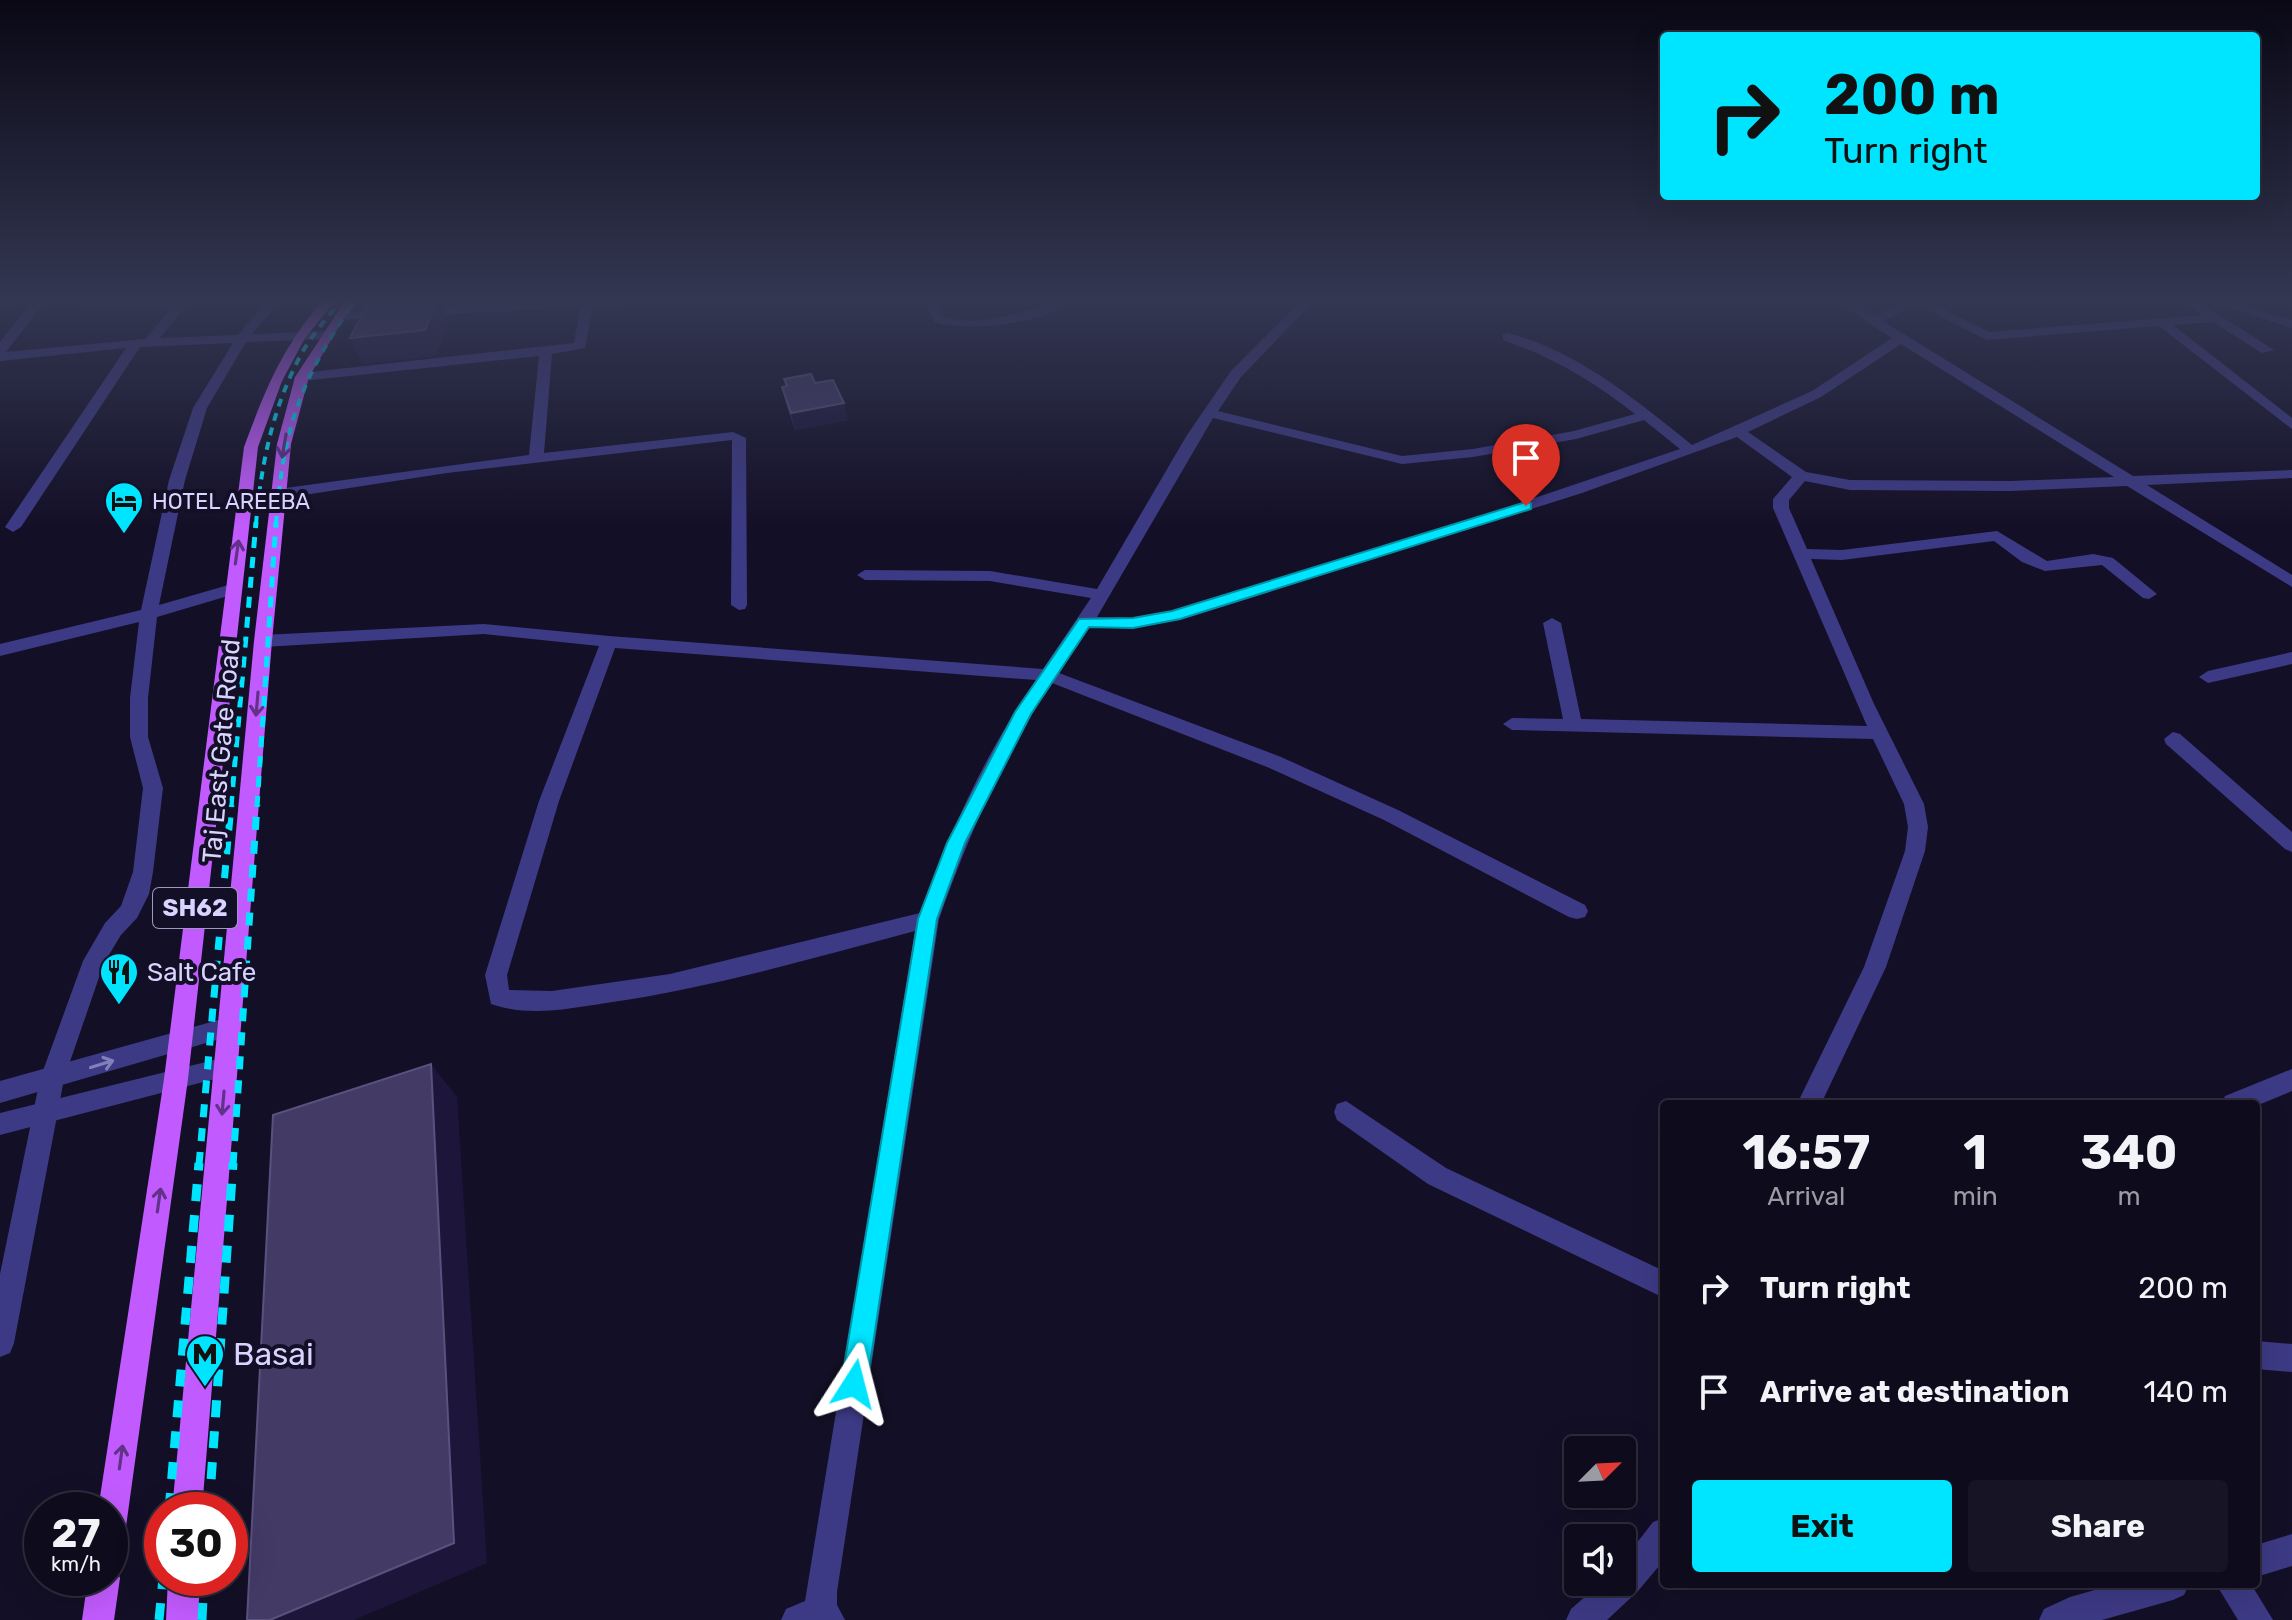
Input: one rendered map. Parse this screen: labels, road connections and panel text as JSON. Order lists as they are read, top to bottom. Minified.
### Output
{"streets":{"main road":["Taj East Gate Road","SH62"]},"places":{"hotel":["HOTEL AREEBA"],"restaurant":["Salt Cafe"],"metro station":["Basai"]},"north":"top right","page":{"turn":["200 m","Turn right"],"eta":["16:57","Arrival","1","min","340","m"],"list":[{"name":"Turn right","value":"200 m"},{"name":"Arrive at destination","value":"140 m"}],"buttons":["Exit","Share"],"speed":"27 km/h","limit":"30"}}
